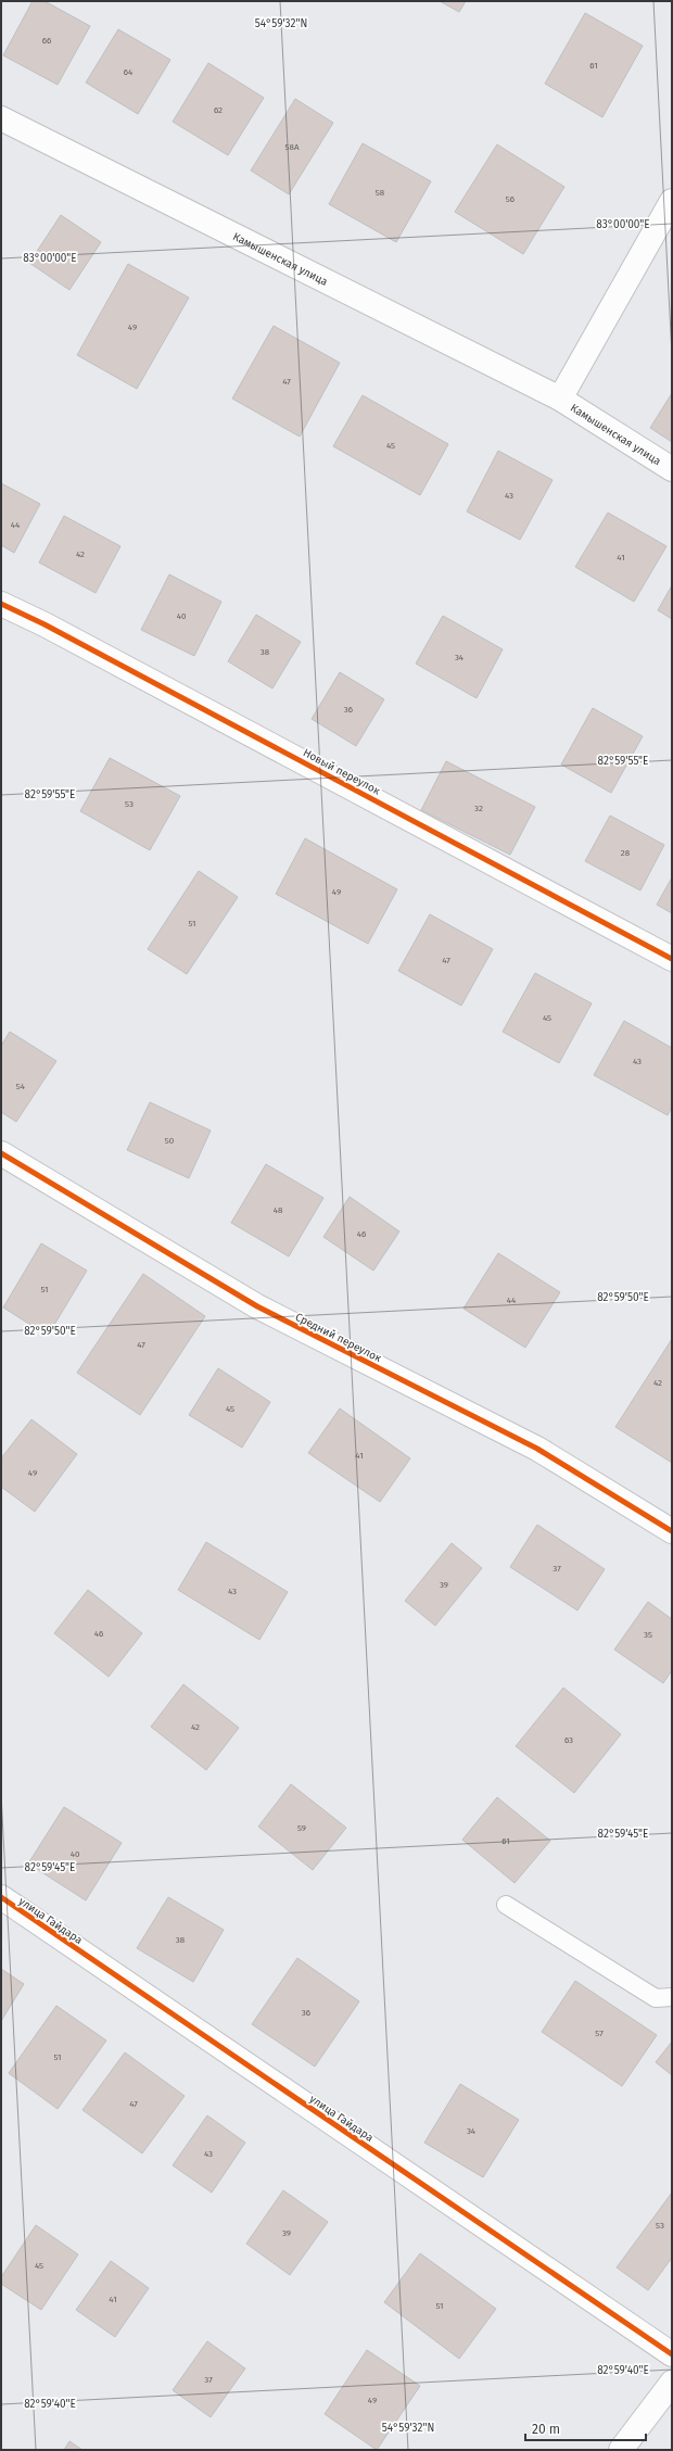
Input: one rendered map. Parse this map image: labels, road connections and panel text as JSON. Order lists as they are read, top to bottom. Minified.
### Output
{"streets":{"street":["Камышенская улица","Новый переулок","Средний переулок","улица Гайдара"]},"house_numbers":["66","61","64","62","58А","58","56","49","47","45","43","44","42","41","40","38","34","36","53","32","28","49","51","47","45","43","54","50","48","46","51","44","47","42","45","41","49","37","39","43","46","35","42","63","59","61","40","38","36","57","51","47","34","43","53","39","45","41","51","37","49"],"scale_bar":"20 m","coordinates":["54°59'32\"N","83°00'00\"E","82°59'55\"E","82°59'50\"E","82°59'45\"E","82°59'40\"E"]}
